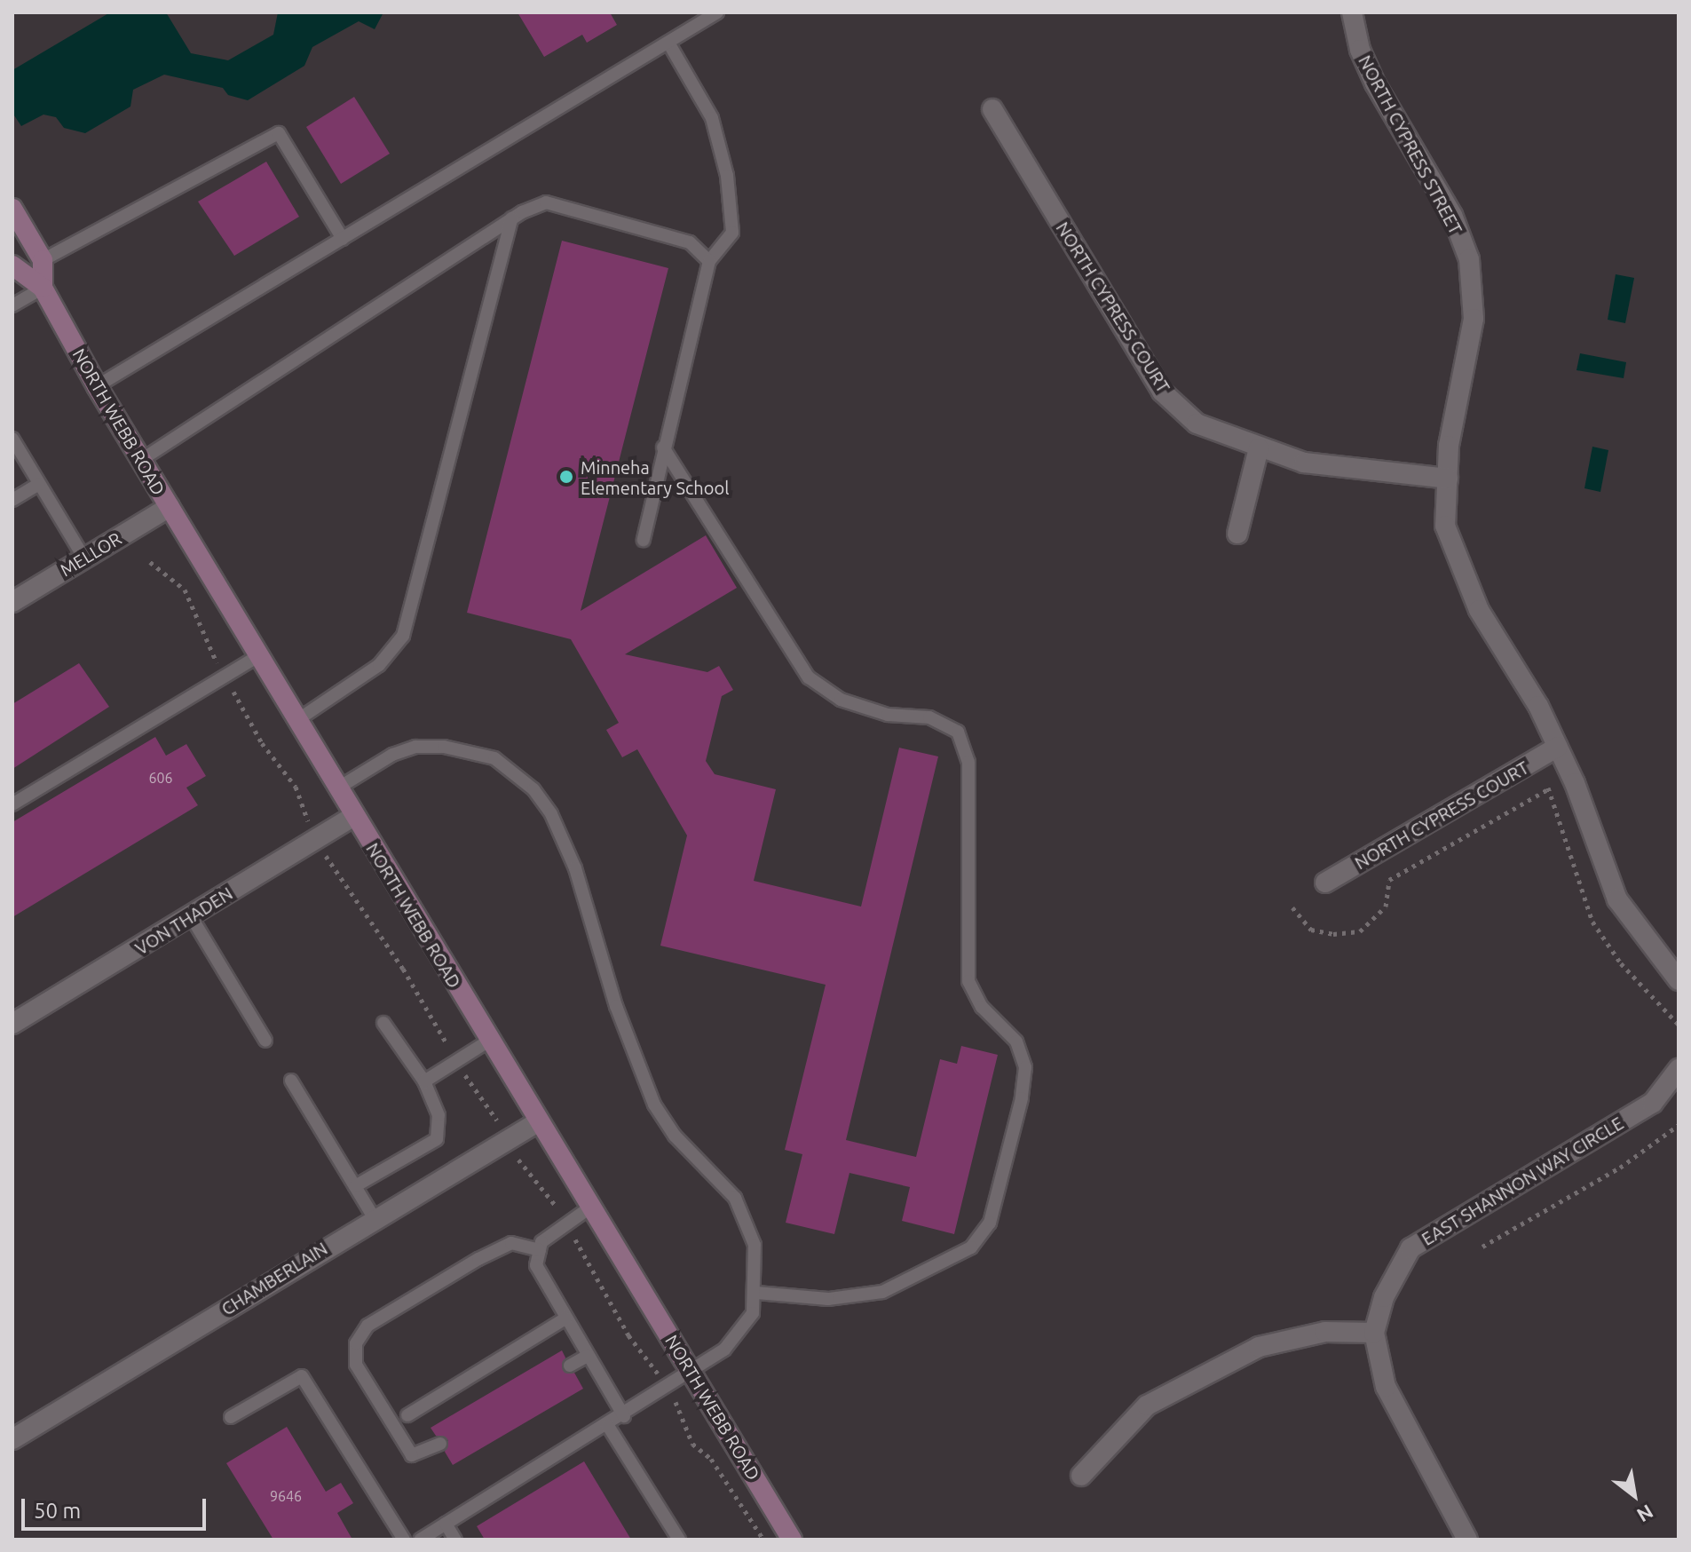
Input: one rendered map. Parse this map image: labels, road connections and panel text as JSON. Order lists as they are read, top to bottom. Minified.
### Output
{"streets":{"main road":["NORTH WEBB ROAD"],"street":["NORTH CYPRESS STREET","NORTH CYPRESS COURT","MELLOR","VON THADEN","EAST SHANNON WAY CIRCLE","CHAMBERLAIN"]},"crossings":[["NORTH CYPRESS STREET","NORTH CYPRESS COURT"],["NORTH WEBB ROAD","MELLOR"],["NORTH WEBB ROAD","VON THADEN"],["NORTH WEBB ROAD","CHAMBERLAIN"]],"places":["Minneha Elementary School"],"house_numbers":["606","9646"],"scale_bar":"50 m","north":"bottom right"}
